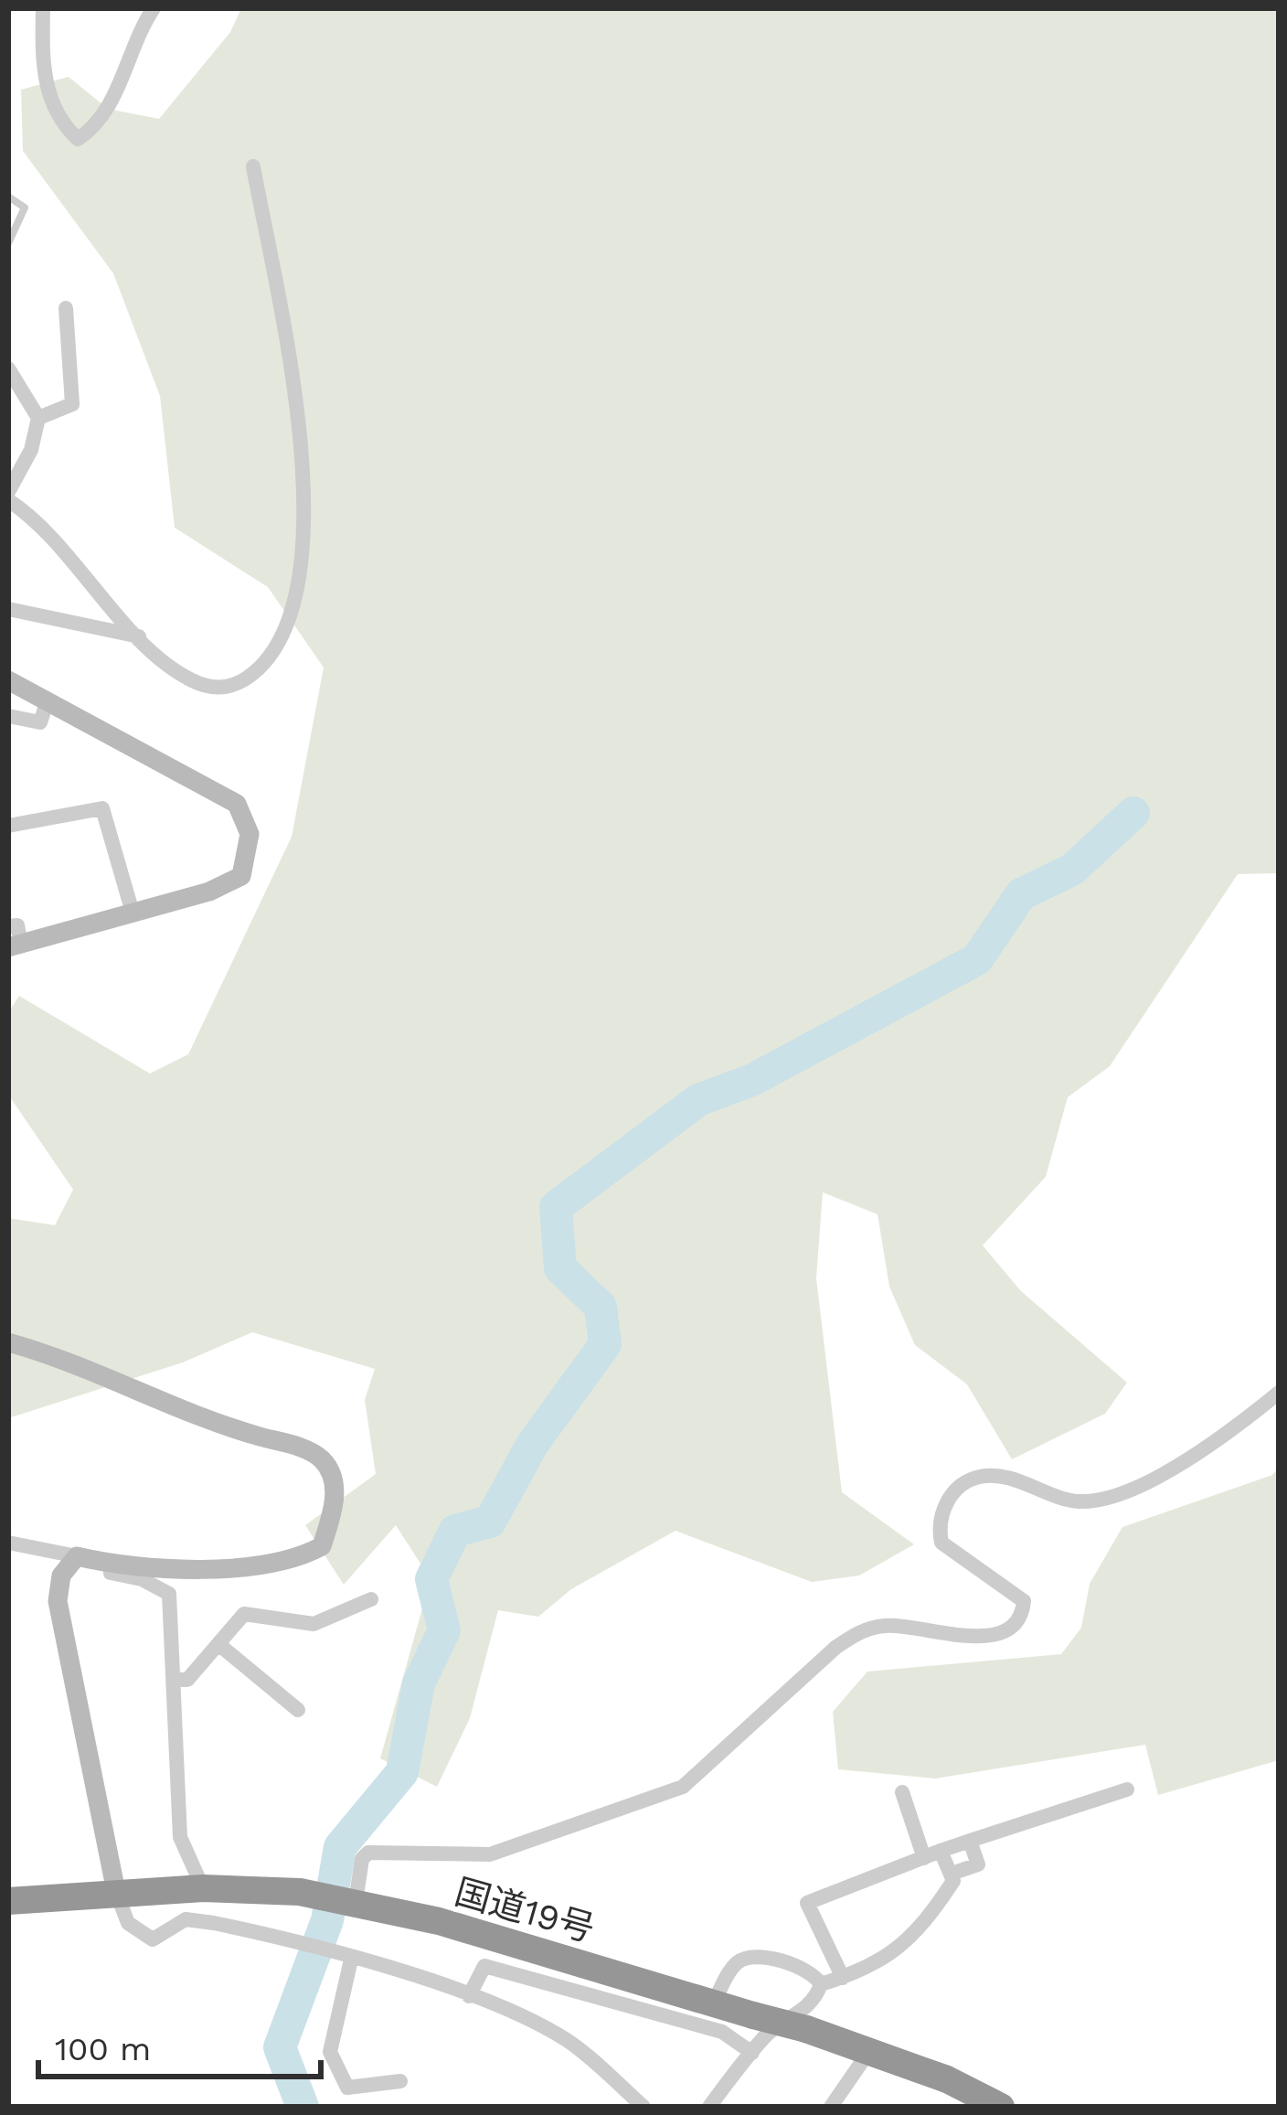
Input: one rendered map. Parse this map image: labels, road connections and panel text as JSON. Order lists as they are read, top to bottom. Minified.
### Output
{"streets":{"highway":["国道19号"]},"scale_bar":"100 m"}
